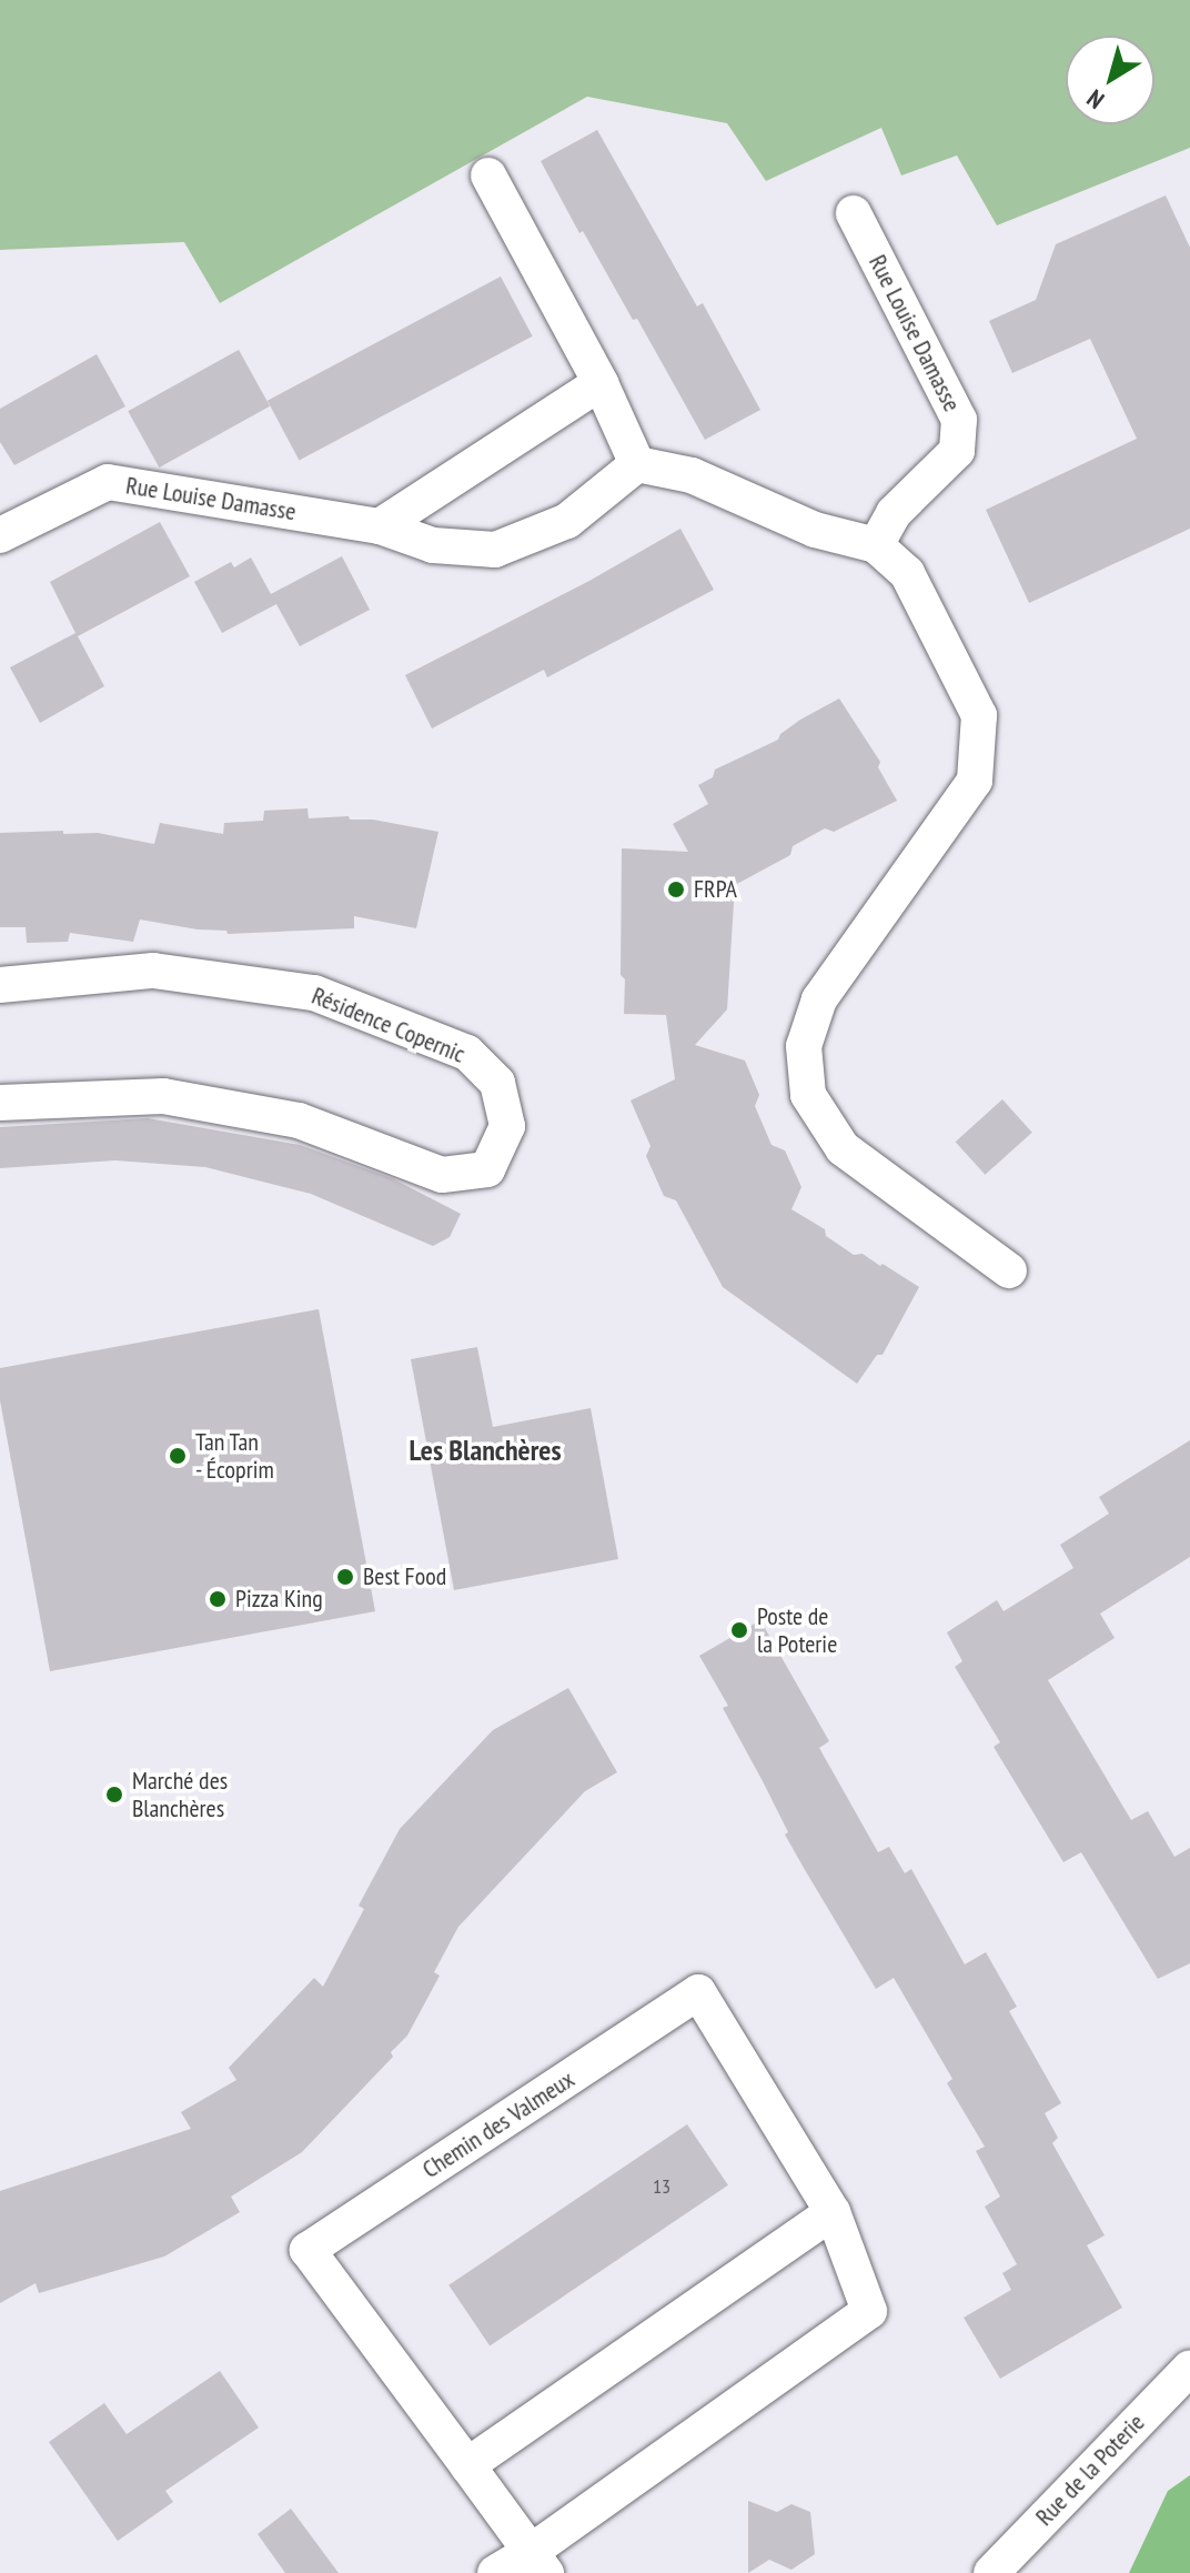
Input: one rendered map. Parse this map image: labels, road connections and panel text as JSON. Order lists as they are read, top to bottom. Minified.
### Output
{"streets":{"street":["Rue Louise Damasse","Résidence Copernic","Chemin des Valmeux","Rue de la Poterie"]},"districts":["Les Blanchères"],"places":["FRPA","Tan Tan - Écoprim","Best Food","Pizza King","Poste de la Poterie","Marché des Blanchères"],"house_numbers":["13"],"north":"bottom left"}
